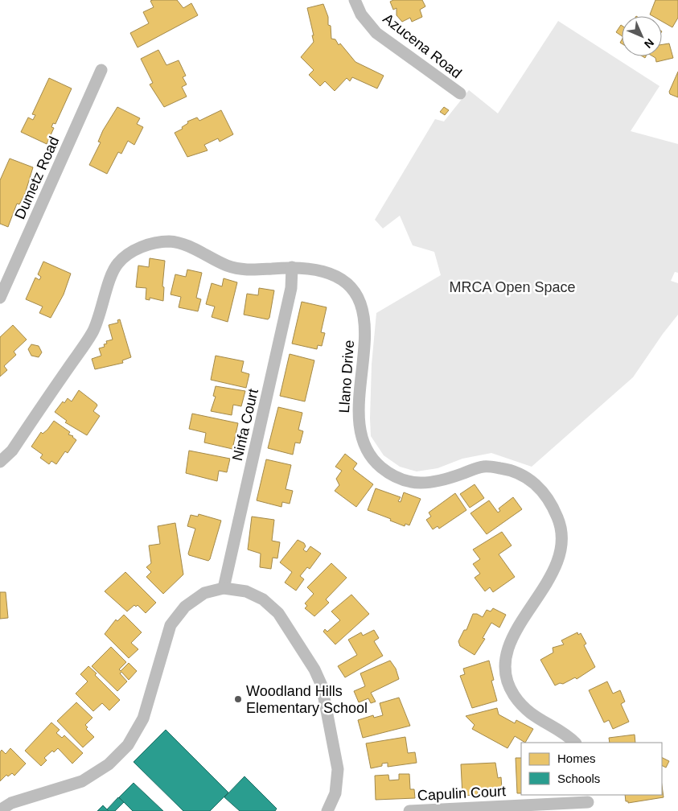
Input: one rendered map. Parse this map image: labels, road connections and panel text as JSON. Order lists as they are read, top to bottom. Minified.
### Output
{"streets":{"street":["Azucena Road","Dumetz Road","Llano Drive","Ninfa Court","Capulin Court"]},"crossings":[["Llano Drive","Ninfa Court"]],"parks":["MRCA Open Space"],"places":["Woodland Hills Elementary School"],"legend":["Homes","Schools"],"north":"bottom right"}
